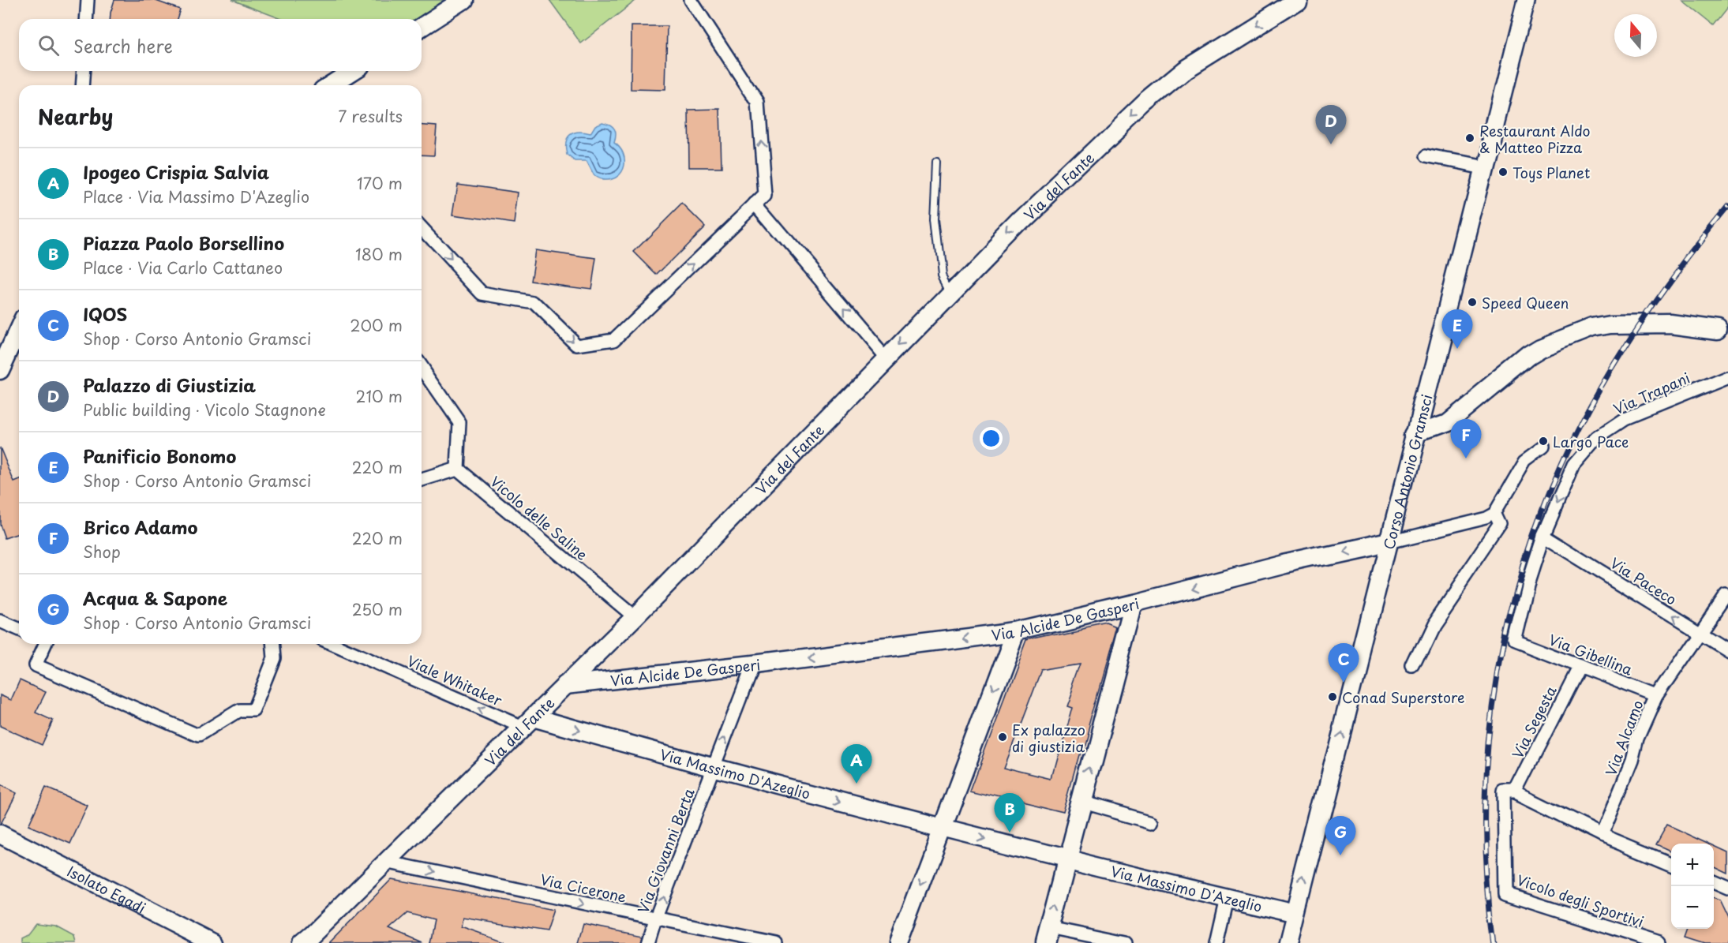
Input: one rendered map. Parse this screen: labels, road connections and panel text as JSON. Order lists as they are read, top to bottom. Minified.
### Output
{"streets":{"street":["Via del Fante","Via Trapani","Corso Antonio Gramsci","Vicolo delle Saline","Via Paceco","Via Alcide De Gasperi","Via Gibellina","Viale Whitaker","Via Segesta","Via Alcamo","Via Massimo D'Azeglio","Via Giovanni Berta","Via Cicerone","Isolato Egadi","Vicolo degli Sportivi"]},"crossings":[["Via del Fante","Vicolo delle Saline"],["Via del Fante","Via Alcide De Gasperi"],["Via del Fante","Viale Whitaker"],["Via del Fante","Via Massimo D'Azeglio"],["Via del Fante","Via Cicerone"],["Via Trapani","Via Paceco"],["Via Trapani","Via Gibellina"],["Corso Antonio Gramsci","Via Alcide De Gasperi"],["Corso Antonio Gramsci","Via Massimo D'Azeglio"],["Via Paceco","Via Alcamo"],["Via Alcide De Gasperi","Via Giovanni Berta"],["Via Gibellina","Via Segesta"],["Via Gibellina","Via Alcamo"],["Viale Whitaker","Via Massimo D'Azeglio"],["Via Segesta","Vicolo degli Sportivi"],["Via Massimo D'Azeglio","Via Giovanni Berta"],["Via Giovanni Berta","Via Cicerone"]],"one_way":["Via del Fante","Via Paceco","Via Alcide De Gasperi","Viale Whitaker","Via Massimo D'Azeglio","Via Giovanni Berta","Via Cicerone"],"places":["Restaurant Aldo & Matteo Pizza","Toys Planet","Speed Queen","Largo Pace","Conad Superstore","Ex palazzo di giustizia"],"north":"top","page":{"search":"Search here","heading":["Nearby","7 results"],"pins":["D","E","F","C","A","B","G"],"list":[{"mark":"A","name":"Ipogeo Crispia Salvia","note":"Place · Via Massimo D'Azeglio","value":"170 m"},{"mark":"B","name":"Piazza Paolo Borsellino","note":"Place · Via Carlo Cattaneo","value":"180 m"},{"mark":"C","name":"IQOS","note":"Shop · Corso Antonio Gramsci","value":"200 m"},{"mark":"D","name":"Palazzo di Giustizia","note":"Public building · Vicolo Stagnone","value":"210 m"},{"mark":"E","name":"Panificio Bonomo","note":"Shop · Corso Antonio Gramsci","value":"220 m"},{"mark":"F","name":"Brico Adamo","note":"Shop","value":"220 m"},{"mark":"G","name":"Acqua & Sapone","note":"Shop · Corso Antonio Gramsci","value":"250 m"}],"map_buttons":["+","−"]}}
